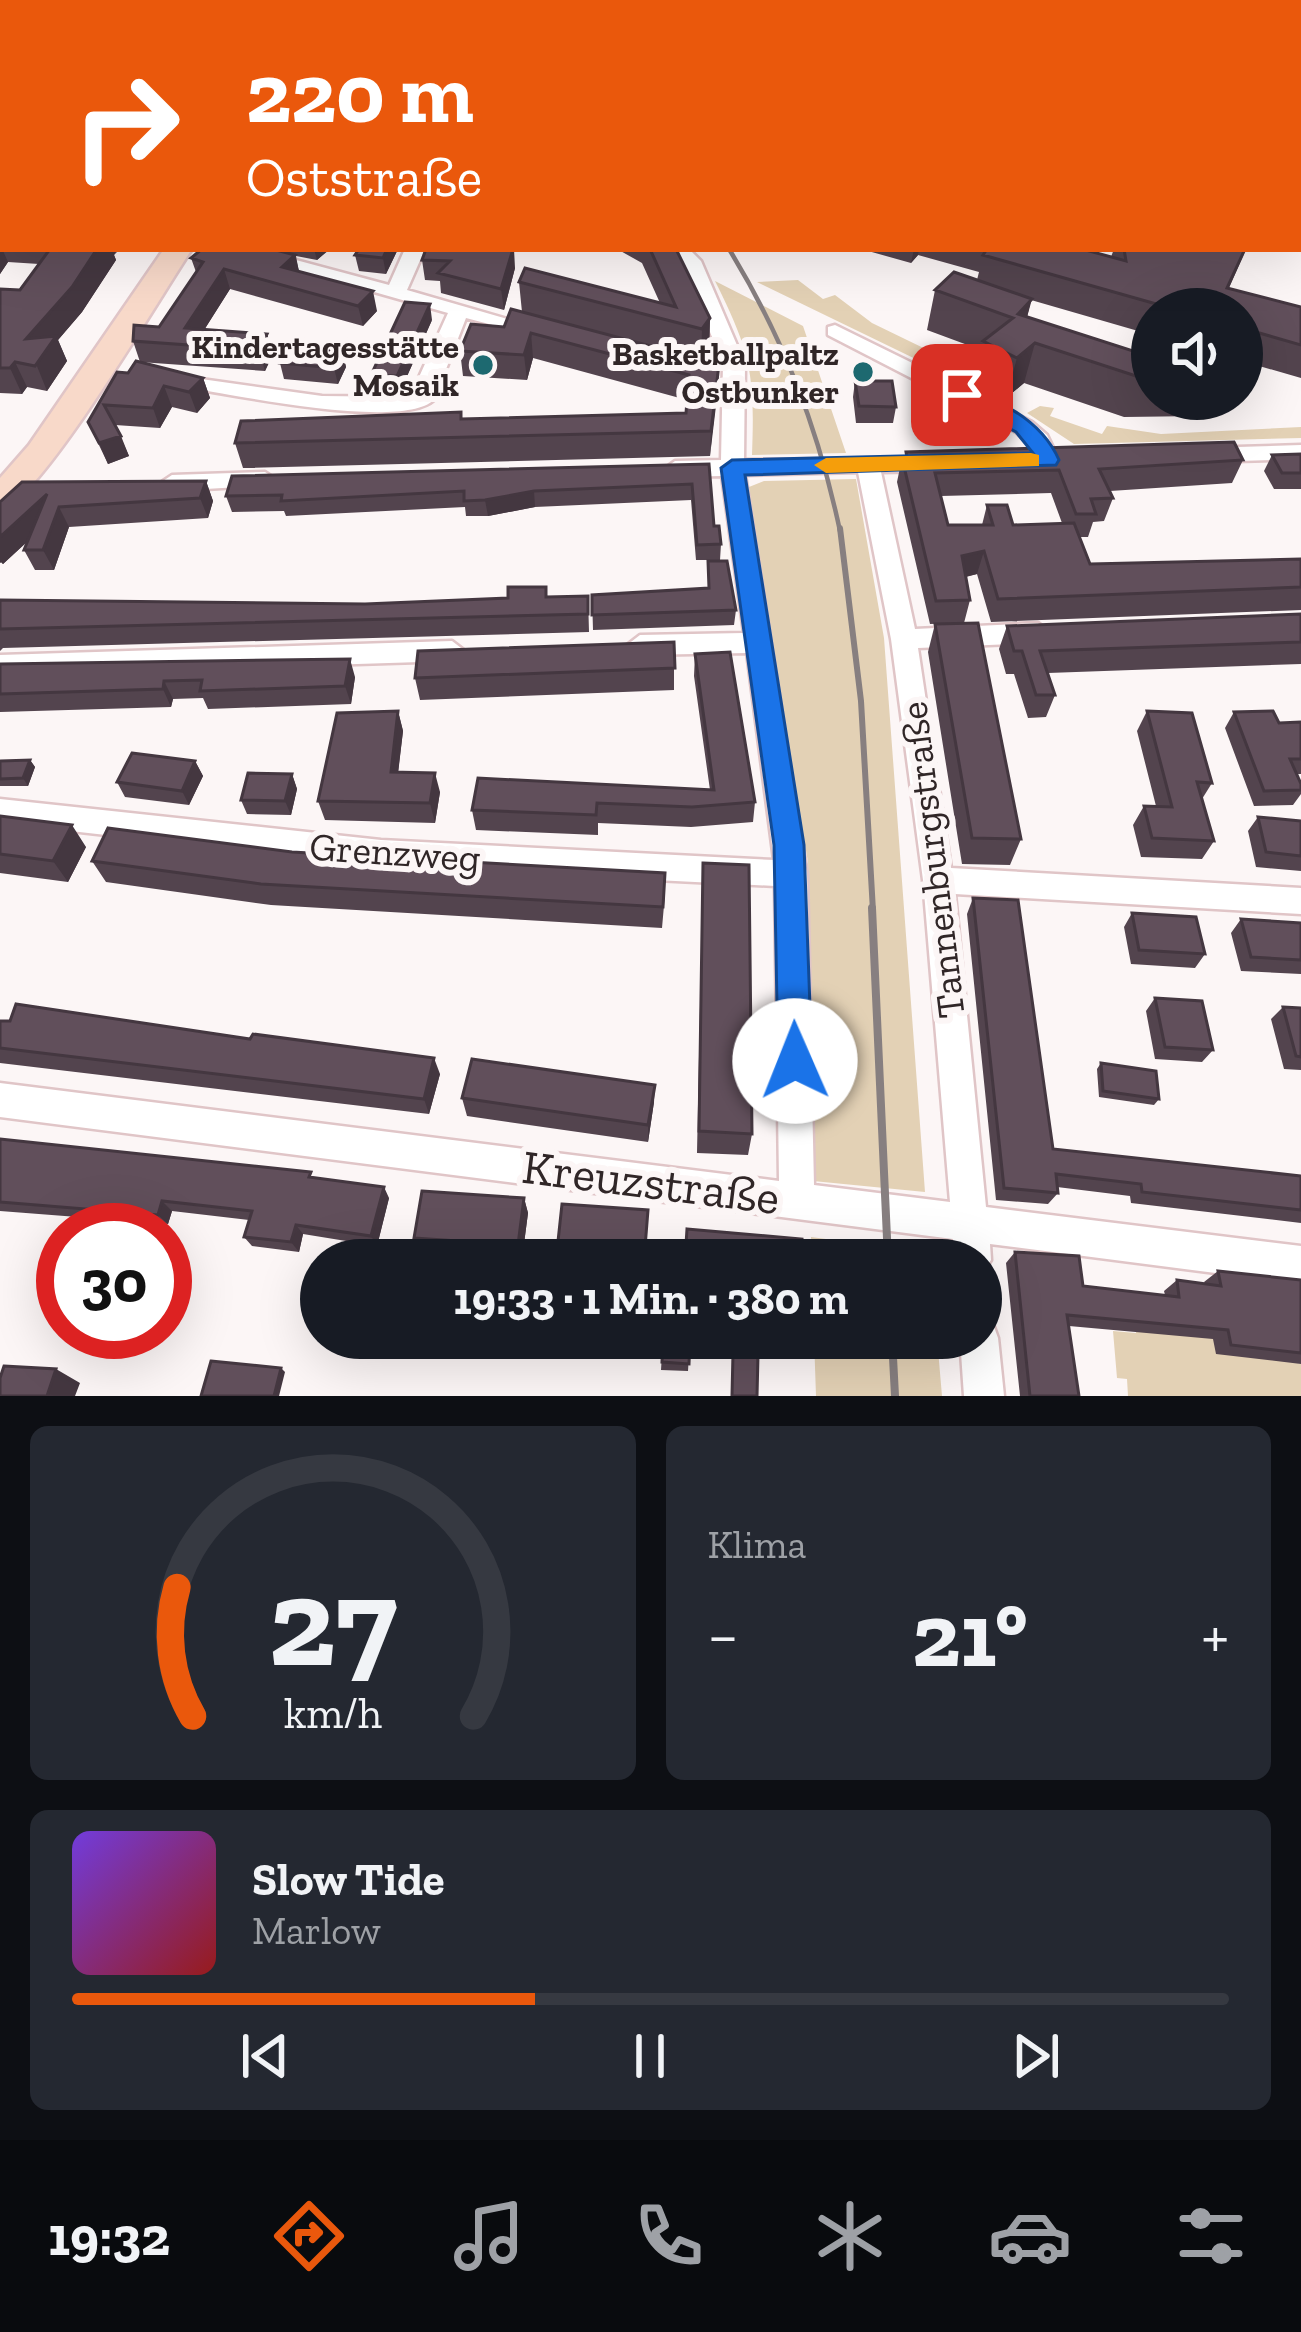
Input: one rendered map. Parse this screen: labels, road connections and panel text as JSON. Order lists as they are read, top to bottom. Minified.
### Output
{"streets":{"street":["Grenzweg","Tannenburgstraße","Kreuzstraße"]},"places":["Kindertagesstätte Mosaik","Basketballpaltz Ostbunker"],"page":{"turn":["220 m","Oststraße"],"limit":"30","trip":"19:33 · 1 Min. · 380 m","tile":"Klima","heat":["−","21°","+"],"song":["Slow Tide","Marlow"],"tabs":"19:32","gauge":["27","km/h"]}}
